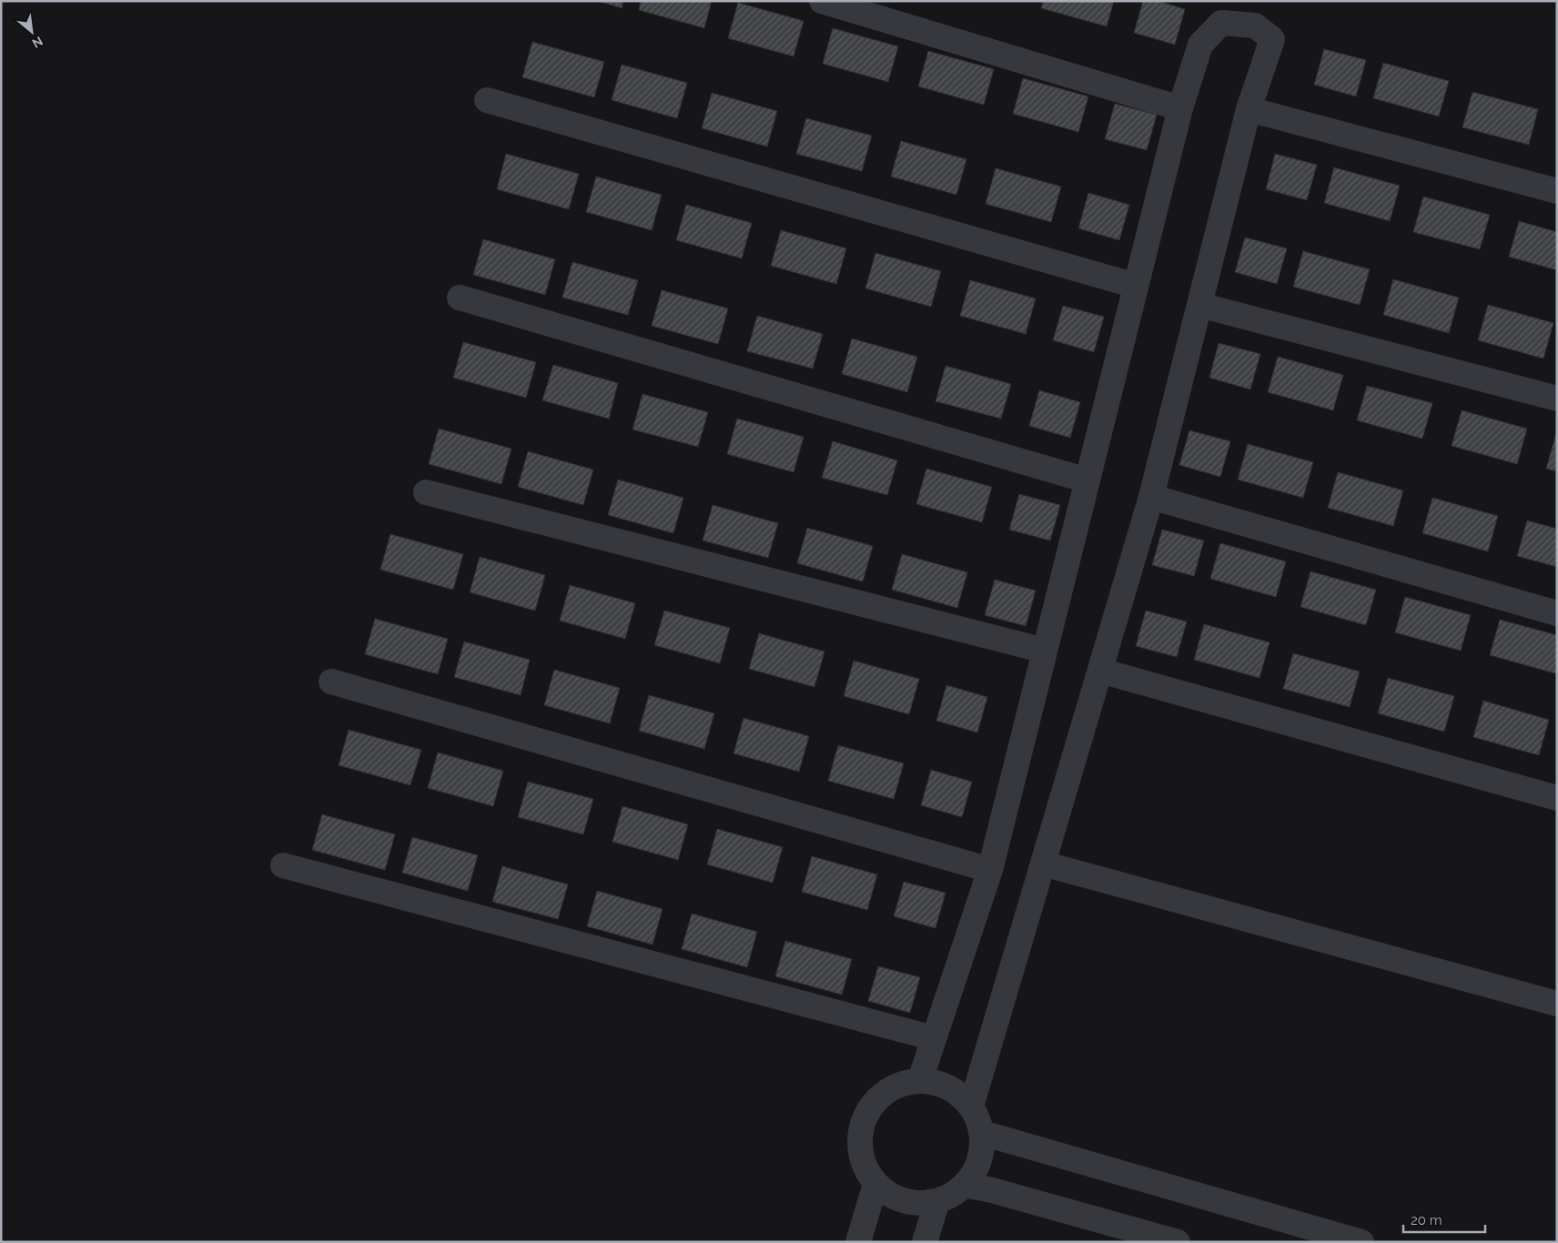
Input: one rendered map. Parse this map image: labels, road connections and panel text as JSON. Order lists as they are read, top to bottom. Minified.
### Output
{"scale_bar":"20 m","north":"bottom right"}
